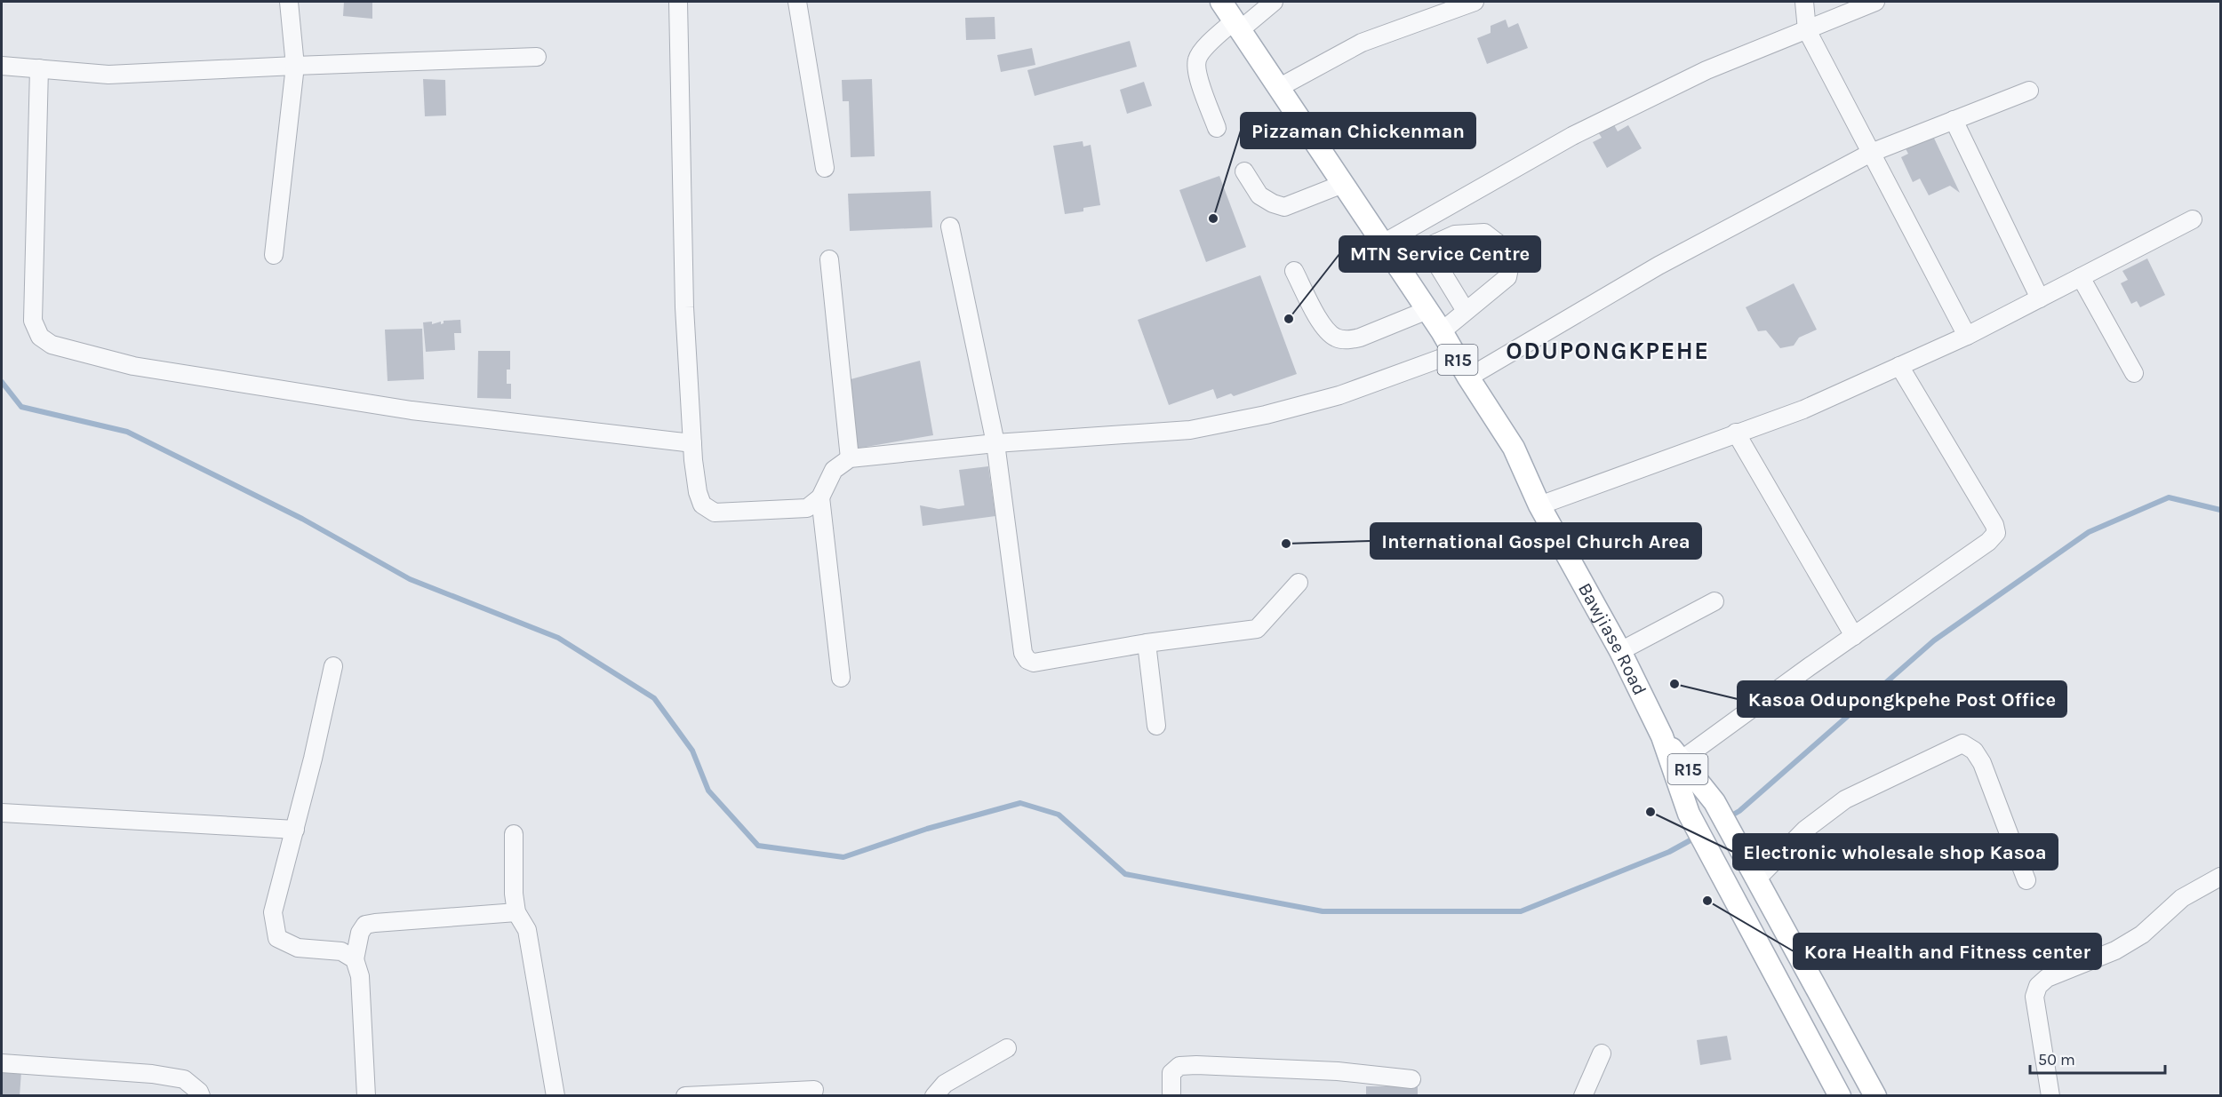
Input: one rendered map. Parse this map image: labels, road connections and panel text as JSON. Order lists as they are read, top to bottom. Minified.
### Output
{"streets":{"main road":["R15","Bawjiase Road"]},"districts":["ODUPONGKPEHE"],"places":["Pizzaman Chickenman","MTN Service Centre","International Gospel Church Area","Kasoa Odupongkpehe Post Office","Electronic wholesale shop Kasoa","Kora Health and Fitness center"],"scale_bar":"50 m"}
